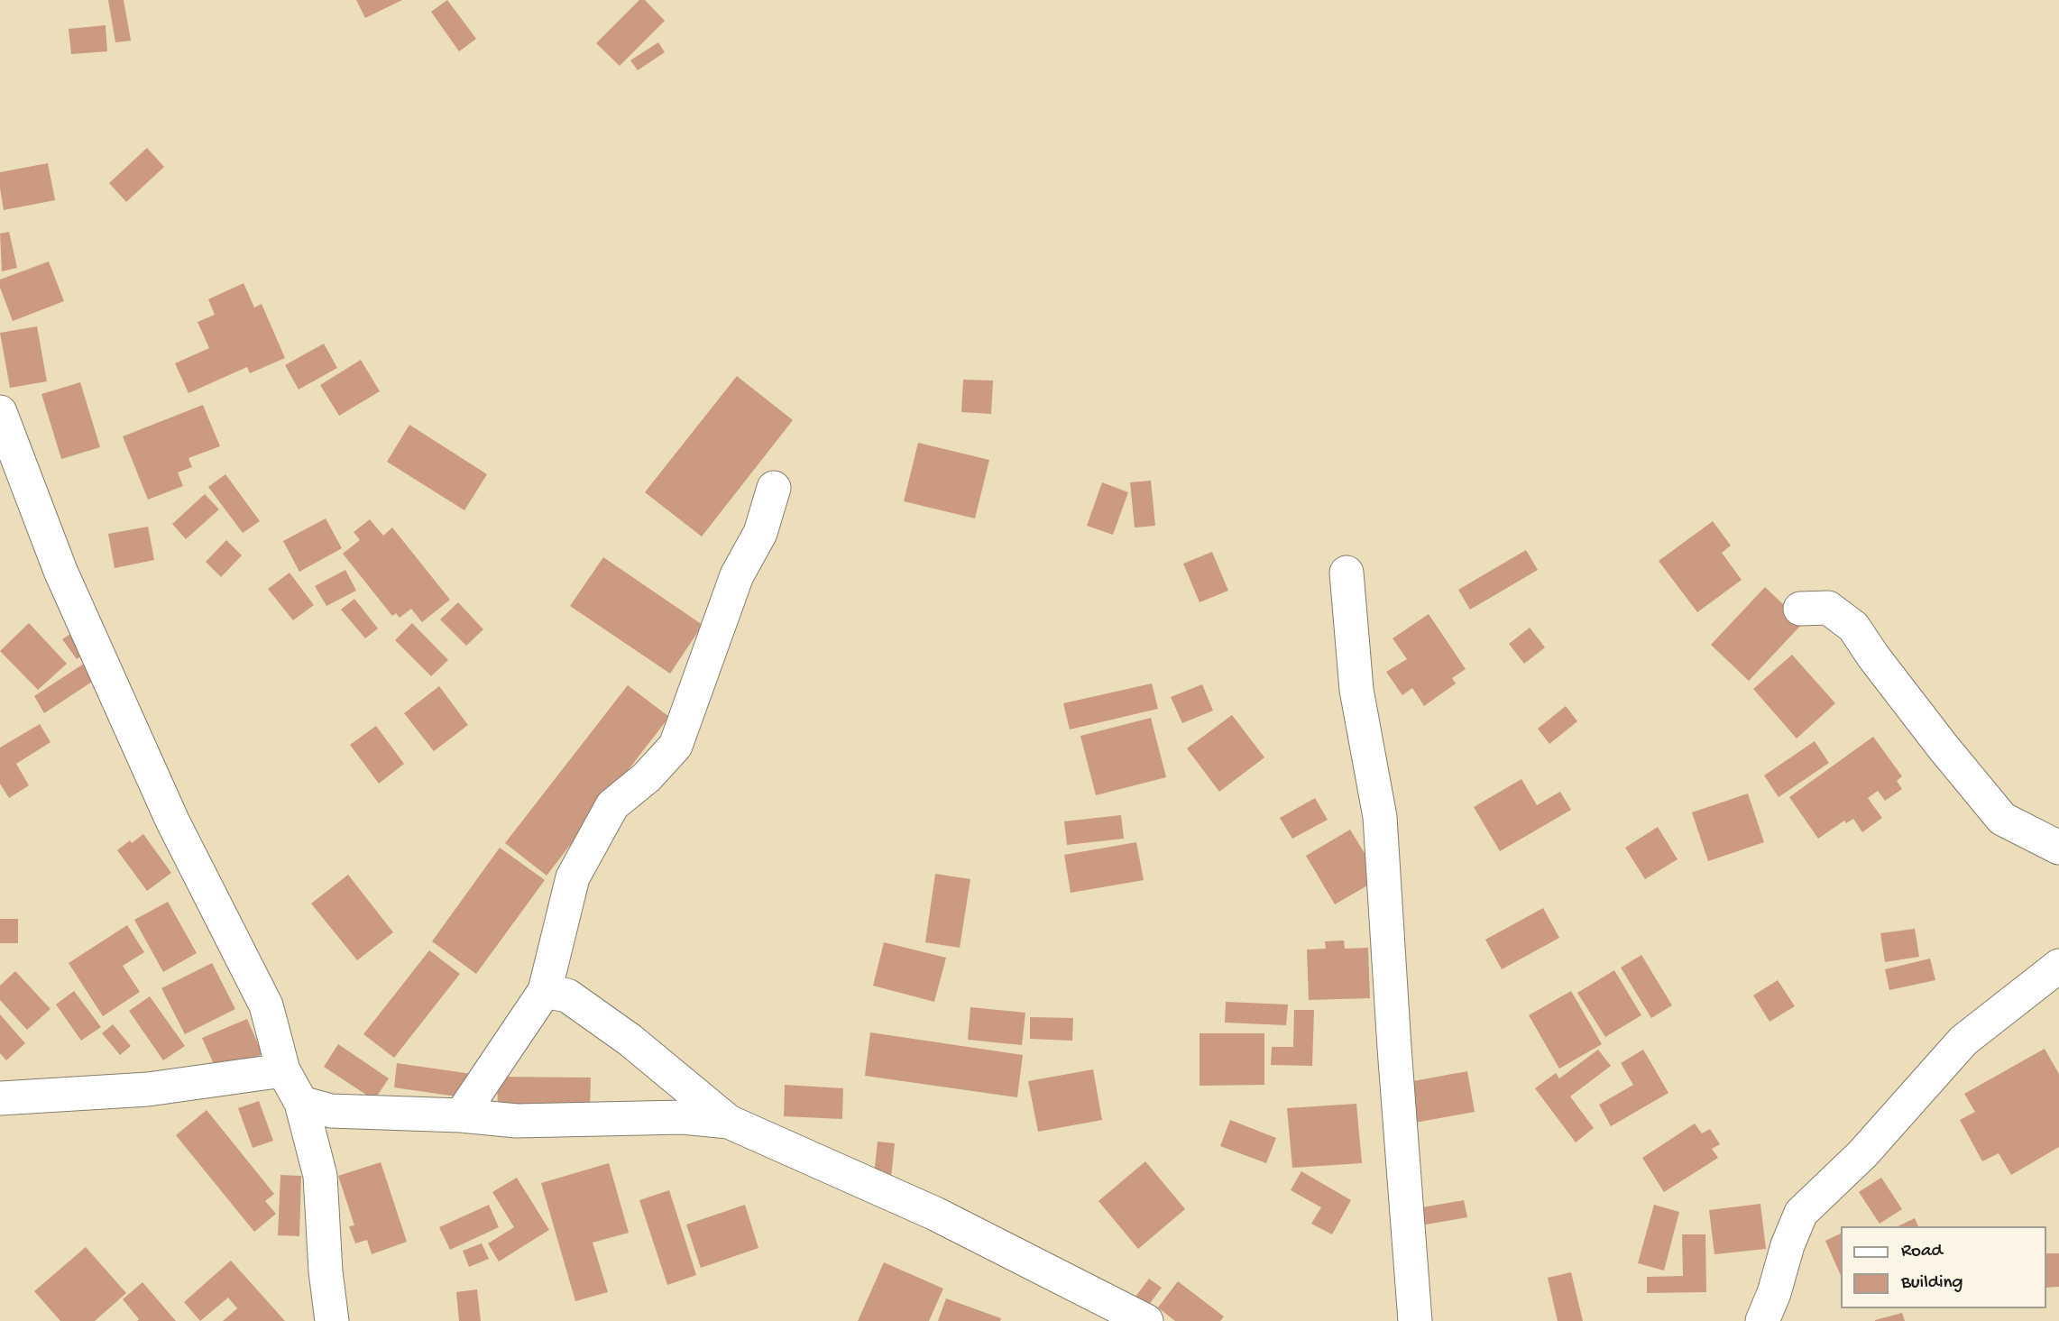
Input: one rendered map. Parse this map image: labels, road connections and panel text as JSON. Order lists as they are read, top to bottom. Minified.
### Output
{"legend":["Road","Building"]}
